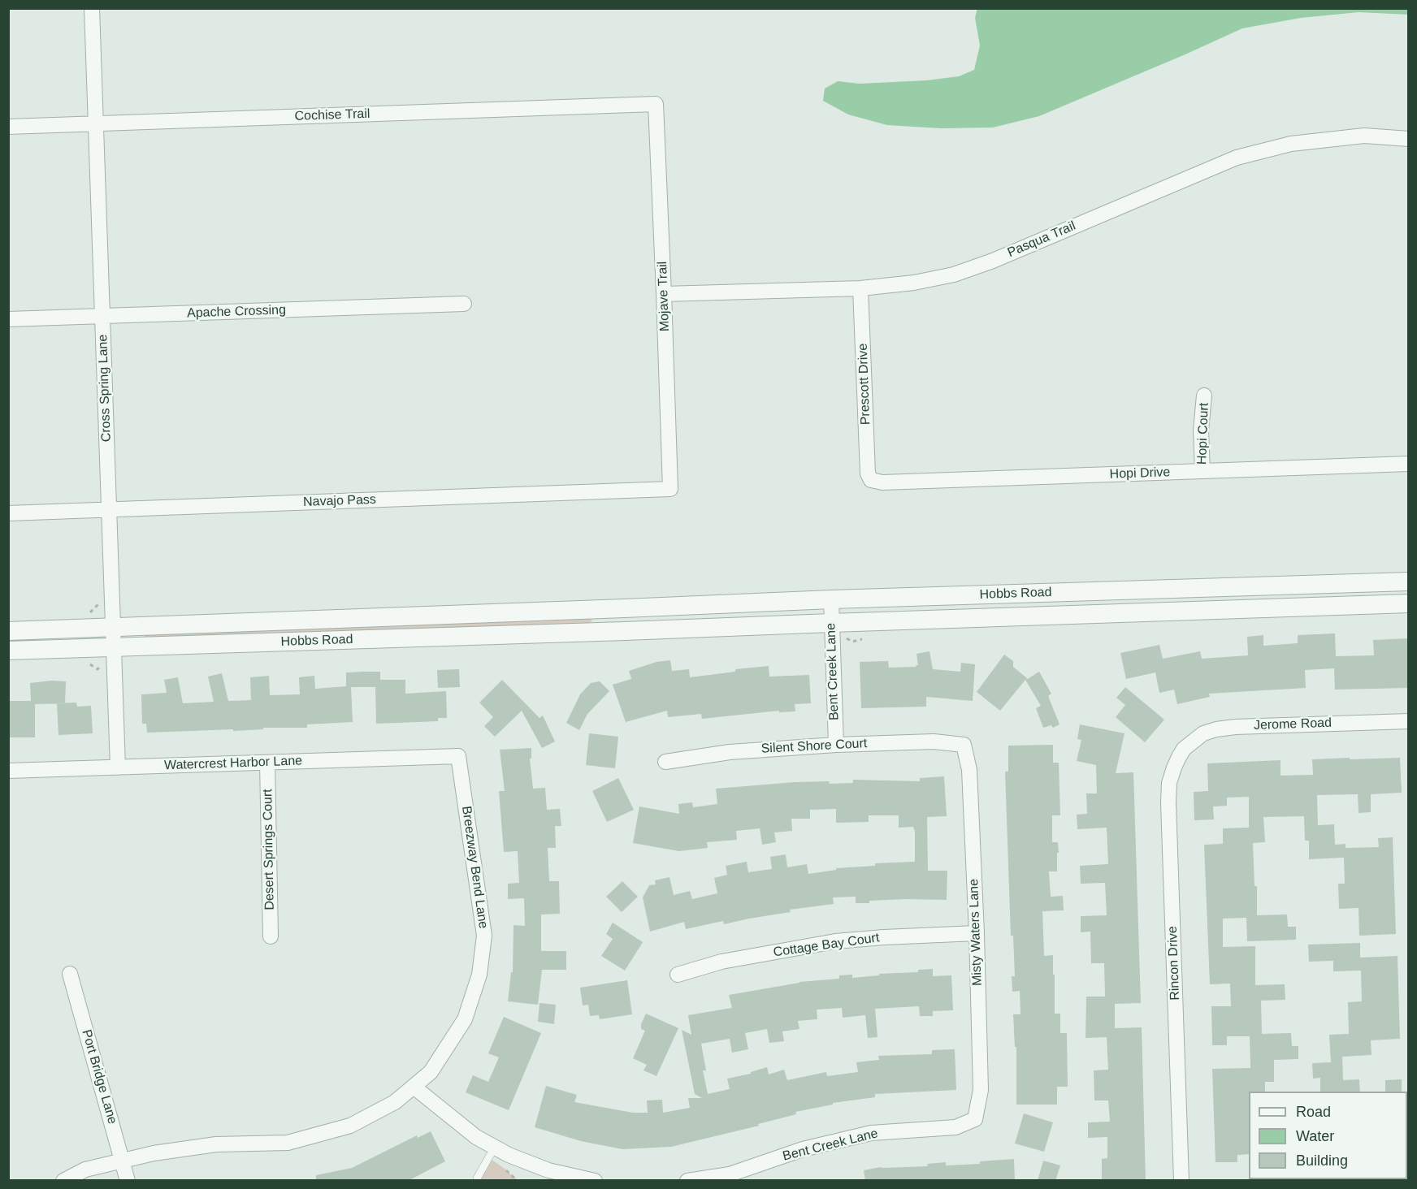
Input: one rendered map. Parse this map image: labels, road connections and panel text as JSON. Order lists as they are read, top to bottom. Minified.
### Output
{"streets":{"street":["Cochise Trail","Pasqua Trail","Mojave Trail","Apache Crossing","Prescott Drive","Cross Spring Lane","Hopi Court","Hopi Drive","Navajo Pass","Hobbs Road","Bent Creek Lane","Jerome Road","Silent Shore Court","Watercrest Harbor Lane","Desert Springs Court","Breezway Bend Lane","Misty Waters Lane","Cottage Bay Court","Rincon Drive","Port Bridge Lane"]},"crossings":[["Cochise Trail","Mojave Trail"],["Cochise Trail","Cross Spring Lane"],["Pasqua Trail","Mojave Trail"],["Pasqua Trail","Prescott Drive"],["Mojave Trail","Navajo Pass"],["Apache Crossing","Cross Spring Lane"],["Prescott Drive","Hopi Drive"],["Cross Spring Lane","Navajo Pass"],["Cross Spring Lane","Hobbs Road"],["Cross Spring Lane","Watercrest Harbor Lane"],["Hopi Court","Hopi Drive"],["Hobbs Road","Bent Creek Lane"],["Bent Creek Lane","Silent Shore Court"],["Bent Creek Lane","Misty Waters Lane"],["Jerome Road","Rincon Drive"],["Silent Shore Court","Misty Waters Lane"],["Watercrest Harbor Lane","Desert Springs Court"],["Watercrest Harbor Lane","Breezway Bend Lane"],["Breezway Bend Lane","Port Bridge Lane"],["Misty Waters Lane","Cottage Bay Court"]],"legend":["Road","Water","Building"]}
